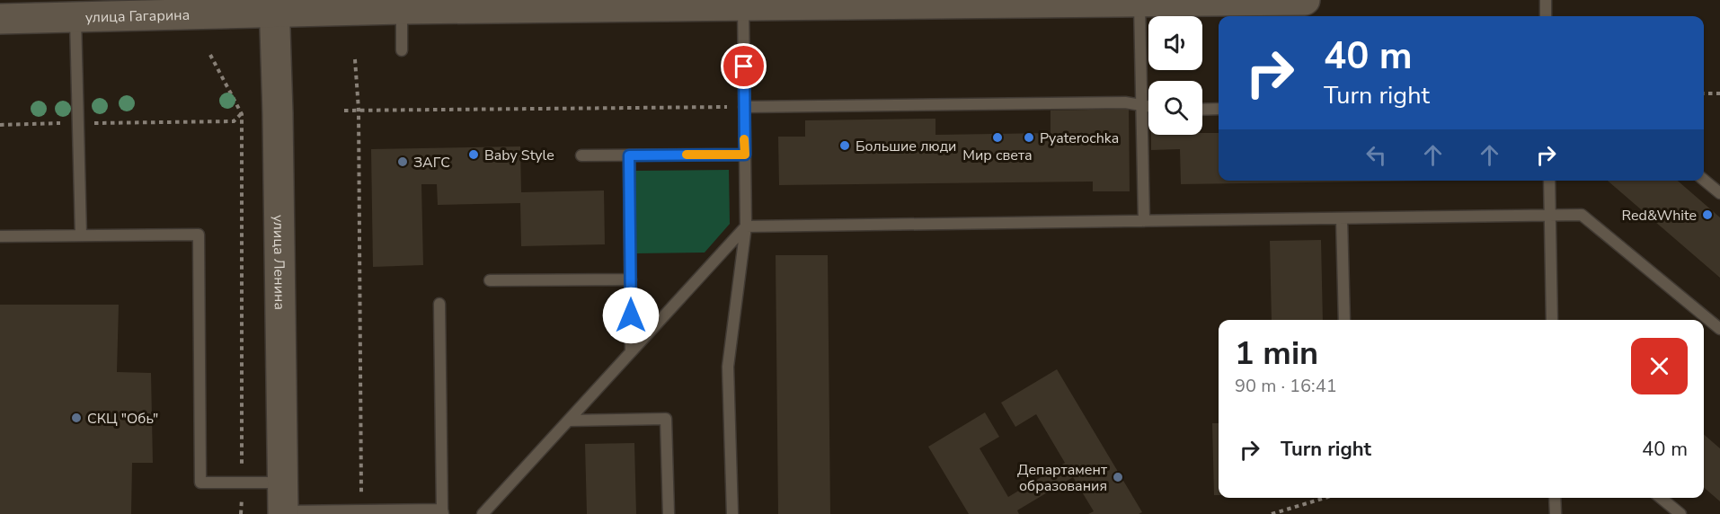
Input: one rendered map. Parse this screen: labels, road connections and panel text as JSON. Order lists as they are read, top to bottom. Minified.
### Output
{"streets":{"main road":["улица Гагарина","улица Ленина"]},"crossings":[["улица Гагарина","улица Ленина"]],"places":["Мир света","Pyaterochka","Большие люди","Baby Style","ЗАГС","Red&White","СКЦ \"Обь\"","Департамент образования"],"page":{"turn":["40 m","Turn right"],"heading":["1 min","90 m · 16:41"],"list":[{"name":"Turn right","value":"40 m"}]}}
